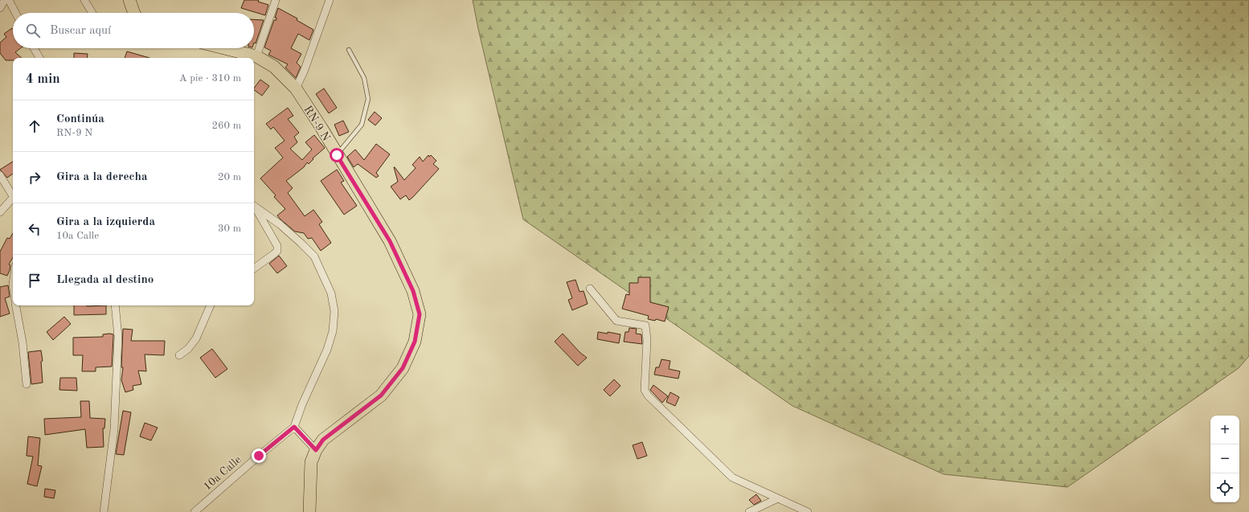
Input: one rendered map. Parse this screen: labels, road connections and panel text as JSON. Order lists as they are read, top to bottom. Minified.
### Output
{"streets":{"main road":["RN-9 N"],"street":["10a Calle"]},"page":{"search":"Buscar aquí","heading":["4 min","A pie · 310 m"],"list":[["Continúa","RN-9 N","260 m"],["Gira a la derecha","20 m"],["Gira a la izquierda","10a Calle","30 m"],"Llegada al destino"],"map_buttons":["+","−"]}}
